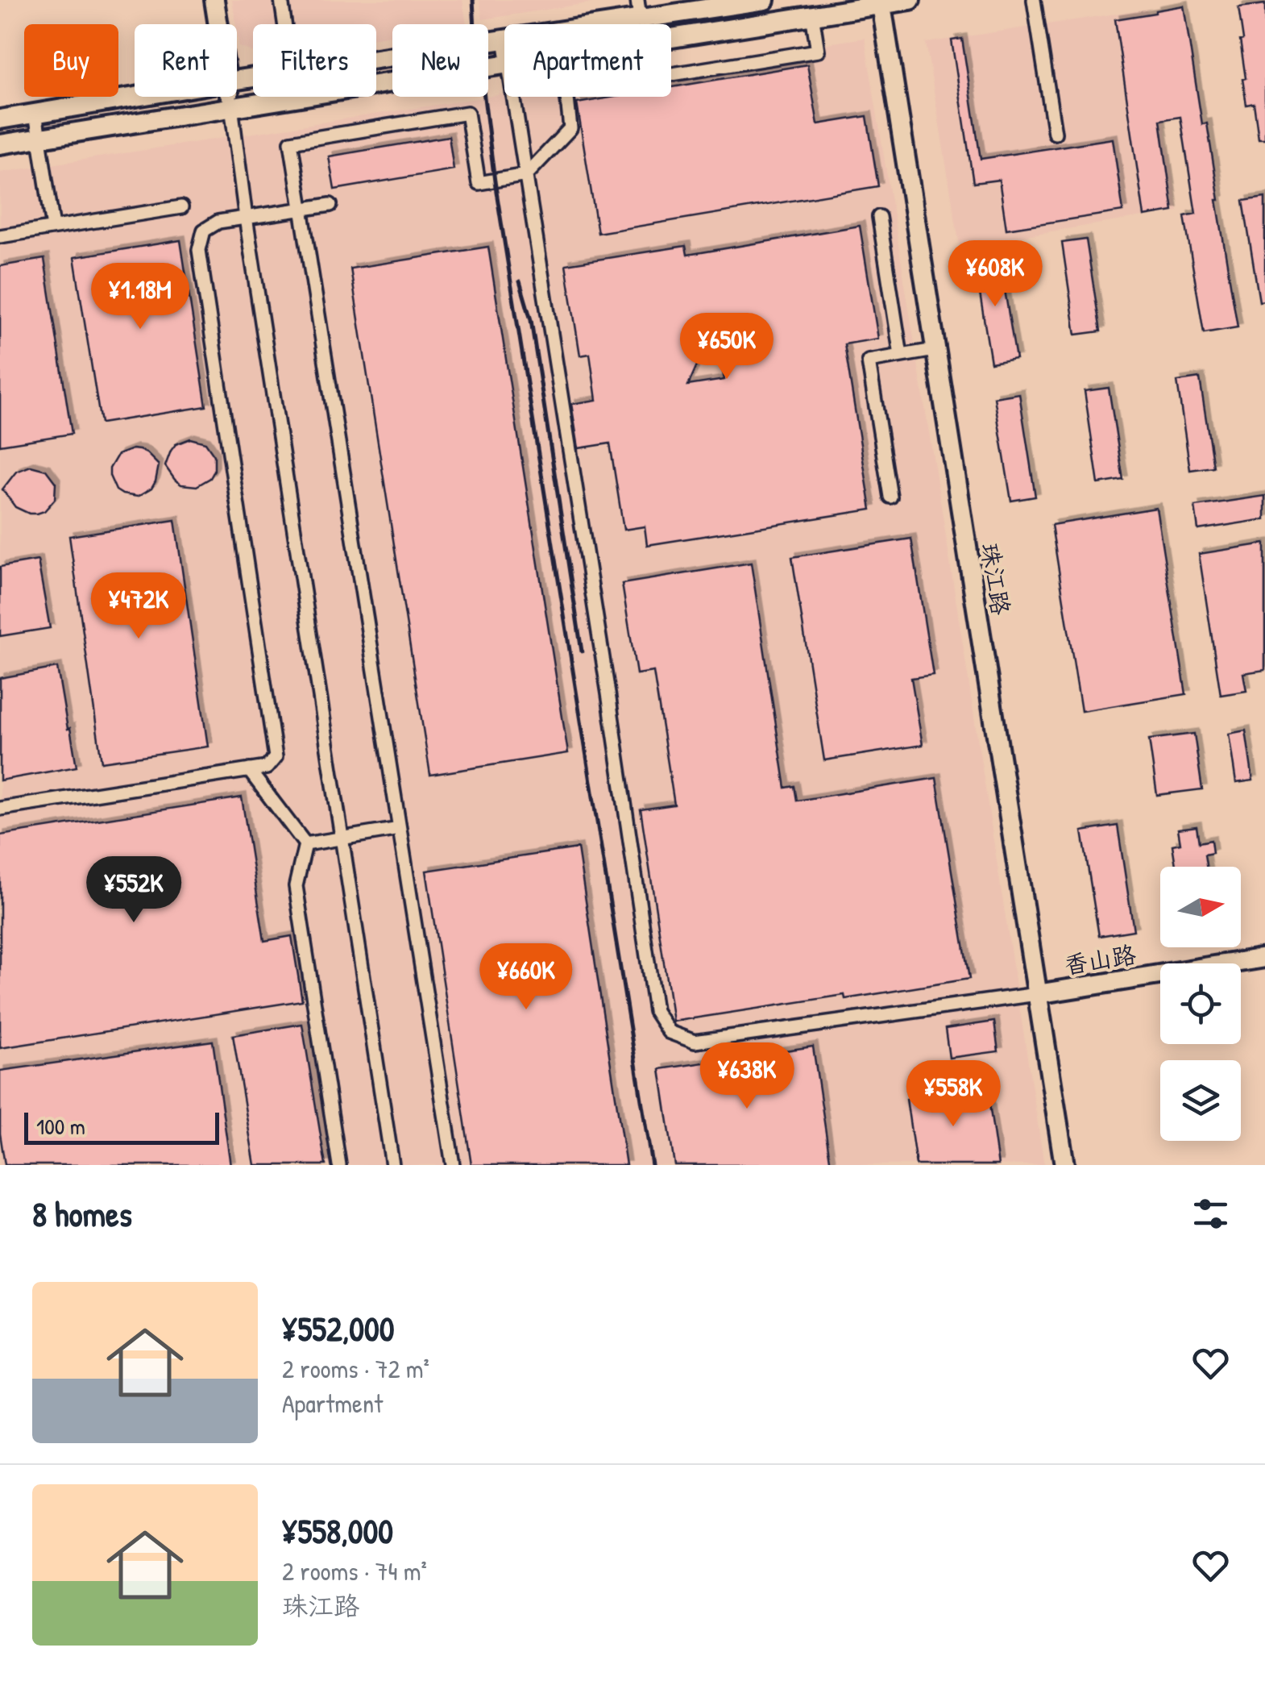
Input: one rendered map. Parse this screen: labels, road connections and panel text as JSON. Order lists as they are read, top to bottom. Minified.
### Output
{"streets":{"street":["珠江路","香山路"]},"crossings":[["珠江路","香山路"]],"scale_bar":"100 m","north":"right","page":{"chip":["Buy","Rent","Filters","New","Apartment"],"price":["¥608K","¥1.18M","¥650K","¥472K","¥552K","¥660K","¥638K","¥558K"],"scale":"100 m","heading":"8 homes","list":[{"name":"¥552,000","note":"2 rooms · 72 m² · Apartment"},{"name":"¥558,000","note":"2 rooms · 74 m² · 珠江路"}]}}
